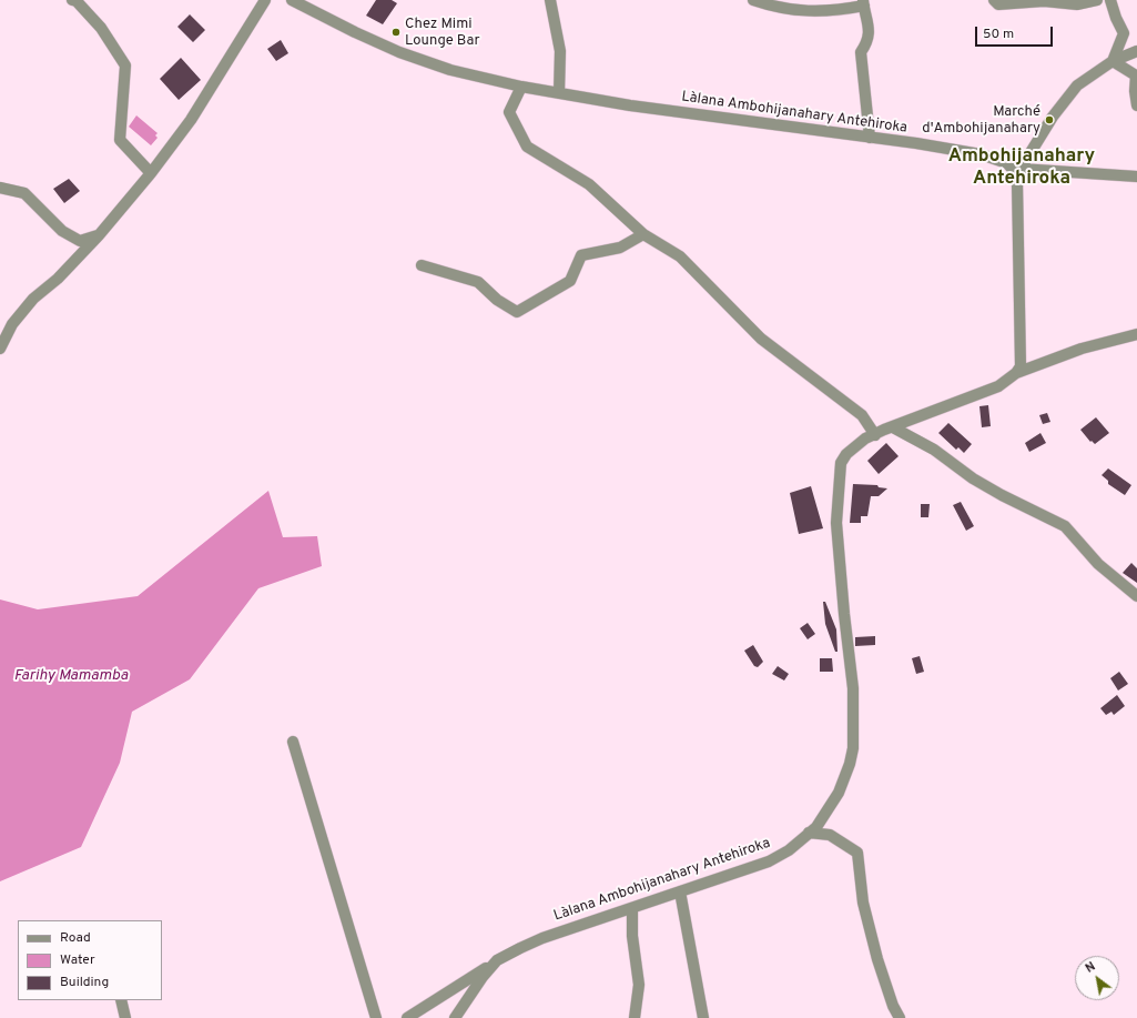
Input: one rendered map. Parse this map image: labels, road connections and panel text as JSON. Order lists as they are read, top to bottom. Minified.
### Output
{"streets":{"street":["Làlana Ambohijanahary Antehiroka"]},"districts":["Ambohijanahary Antehiroka"],"water":["Farihy Mamamba"],"places":["Chez Mimi Lounge Bar","Marché d'Ambohijanahary"],"legend":["Road","Water","Building"],"scale_bar":"50 m","north":"top left"}
